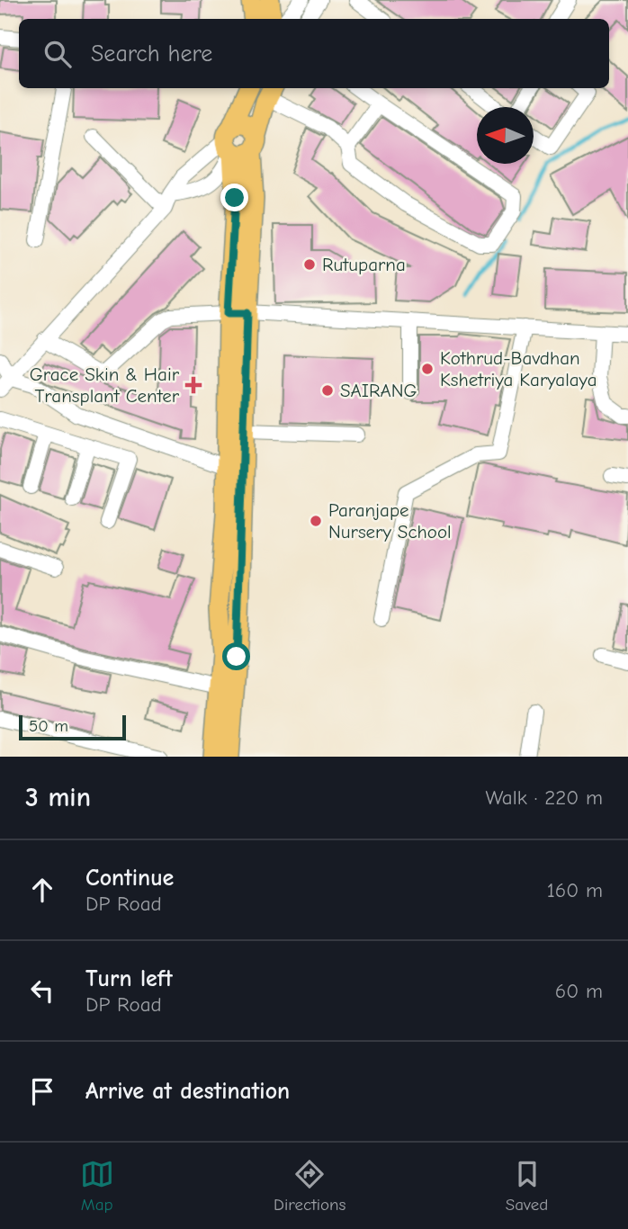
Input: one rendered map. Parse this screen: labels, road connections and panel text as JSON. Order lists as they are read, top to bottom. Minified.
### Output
{"places":{"other":["Rutuparna","Kothrud-Bavdhan Kshetriya Karyalaya","SAIRANG","Paranjape Nursery School"],"health":["Grace Skin & Hair Transplant Center"]},"scale_bar":"50 m","north":"left","page":{"search":"Search here","scale":"50 m","heading":["3 min","Walk · 220 m"],"list":[["Continue","DP Road","160 m"],["Turn left","DP Road","60 m"],"Arrive at destination"],"nav":["Map","Directions","Saved"]}}
